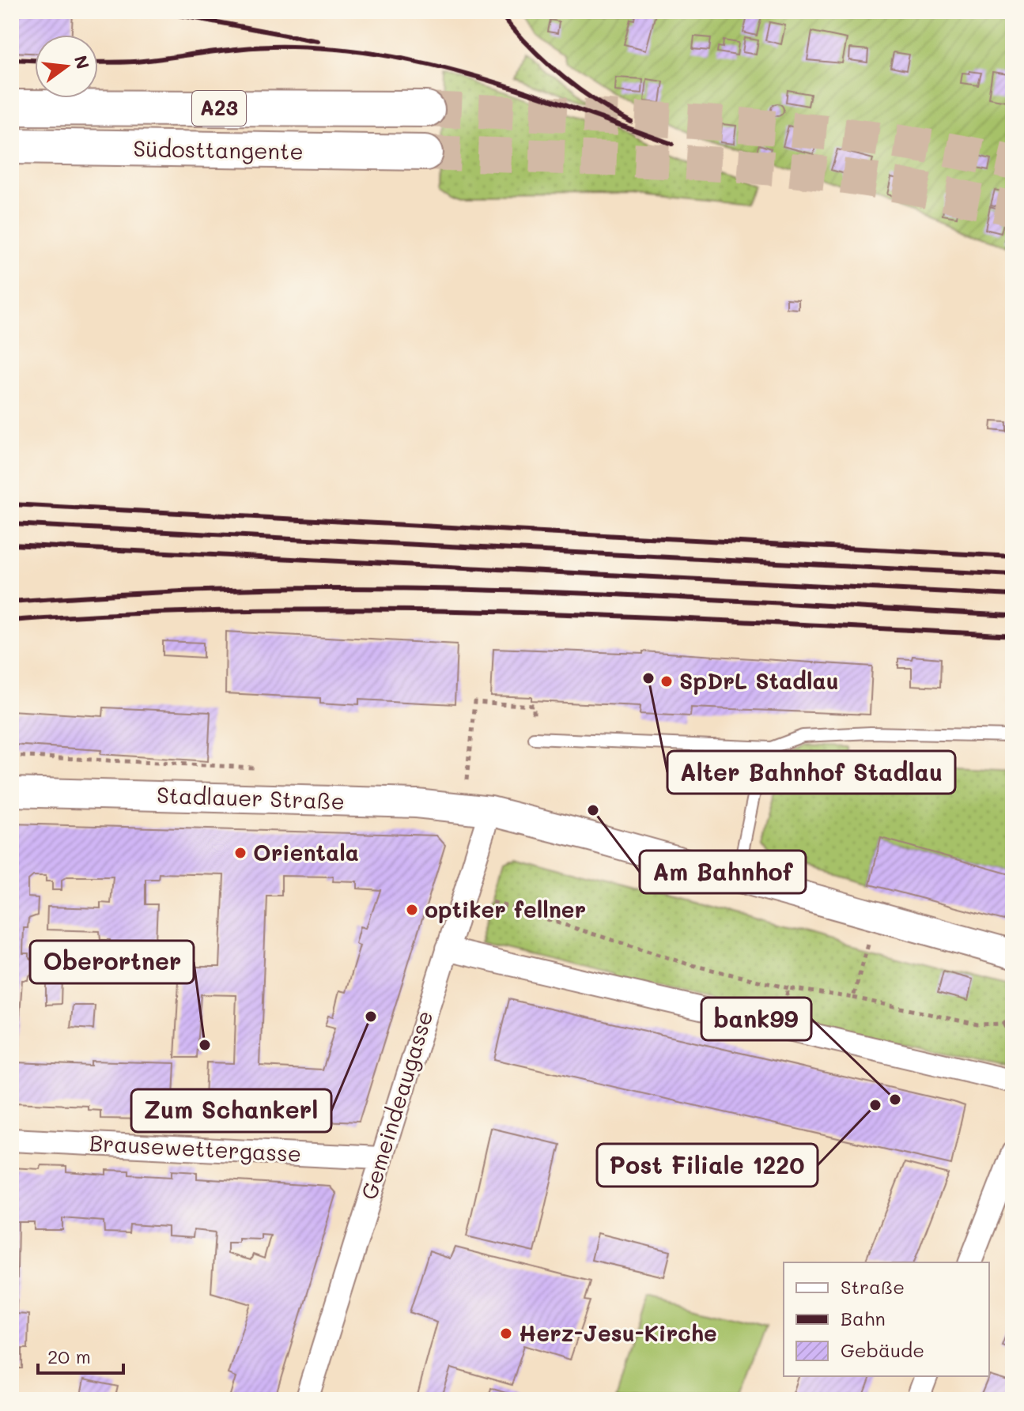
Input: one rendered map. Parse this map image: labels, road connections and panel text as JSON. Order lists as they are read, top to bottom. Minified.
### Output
{"streets":{"highway":["A23","Südosttangente"],"street":["Stadlauer Straße","Gemeindeaugasse","Brausewettergasse"]},"crossings":[["Stadlauer Straße","Gemeindeaugasse"],["Gemeindeaugasse","Brausewettergasse"]],"places":["Alter Bahnhof Stadlau","SpDrL Stadlau","Am Bahnhof","Orientala","optiker fellner","Zum Schankerl","Oberortner","bank99","Post Filiale 1220","Herz-Jesu-Kirche"],"legend":["Straße","Bahn","Gebäude"],"scale_bar":"20 m","north":"right"}
